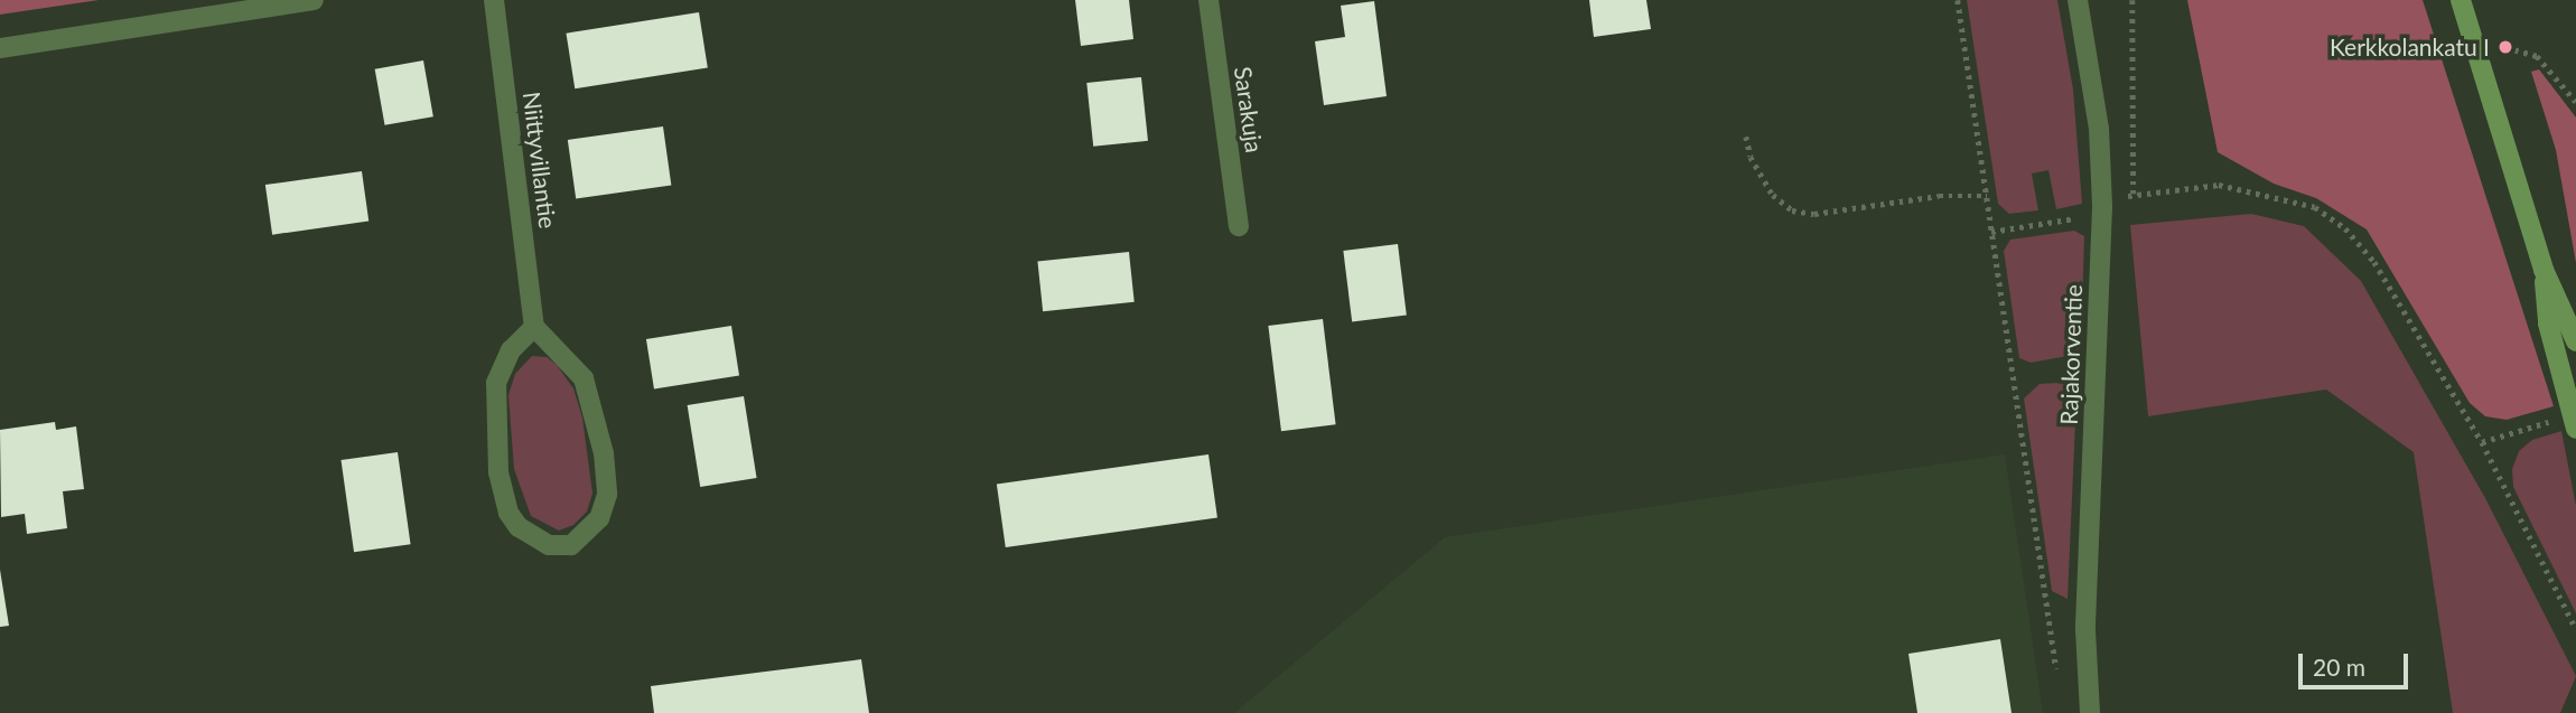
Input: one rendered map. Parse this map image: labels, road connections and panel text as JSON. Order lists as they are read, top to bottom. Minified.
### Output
{"streets":{"street":["Sarakuja","Niittyvillantie","Rajakorventie"]},"places":["Kerkkolankatu I"],"scale_bar":"20 m"}
